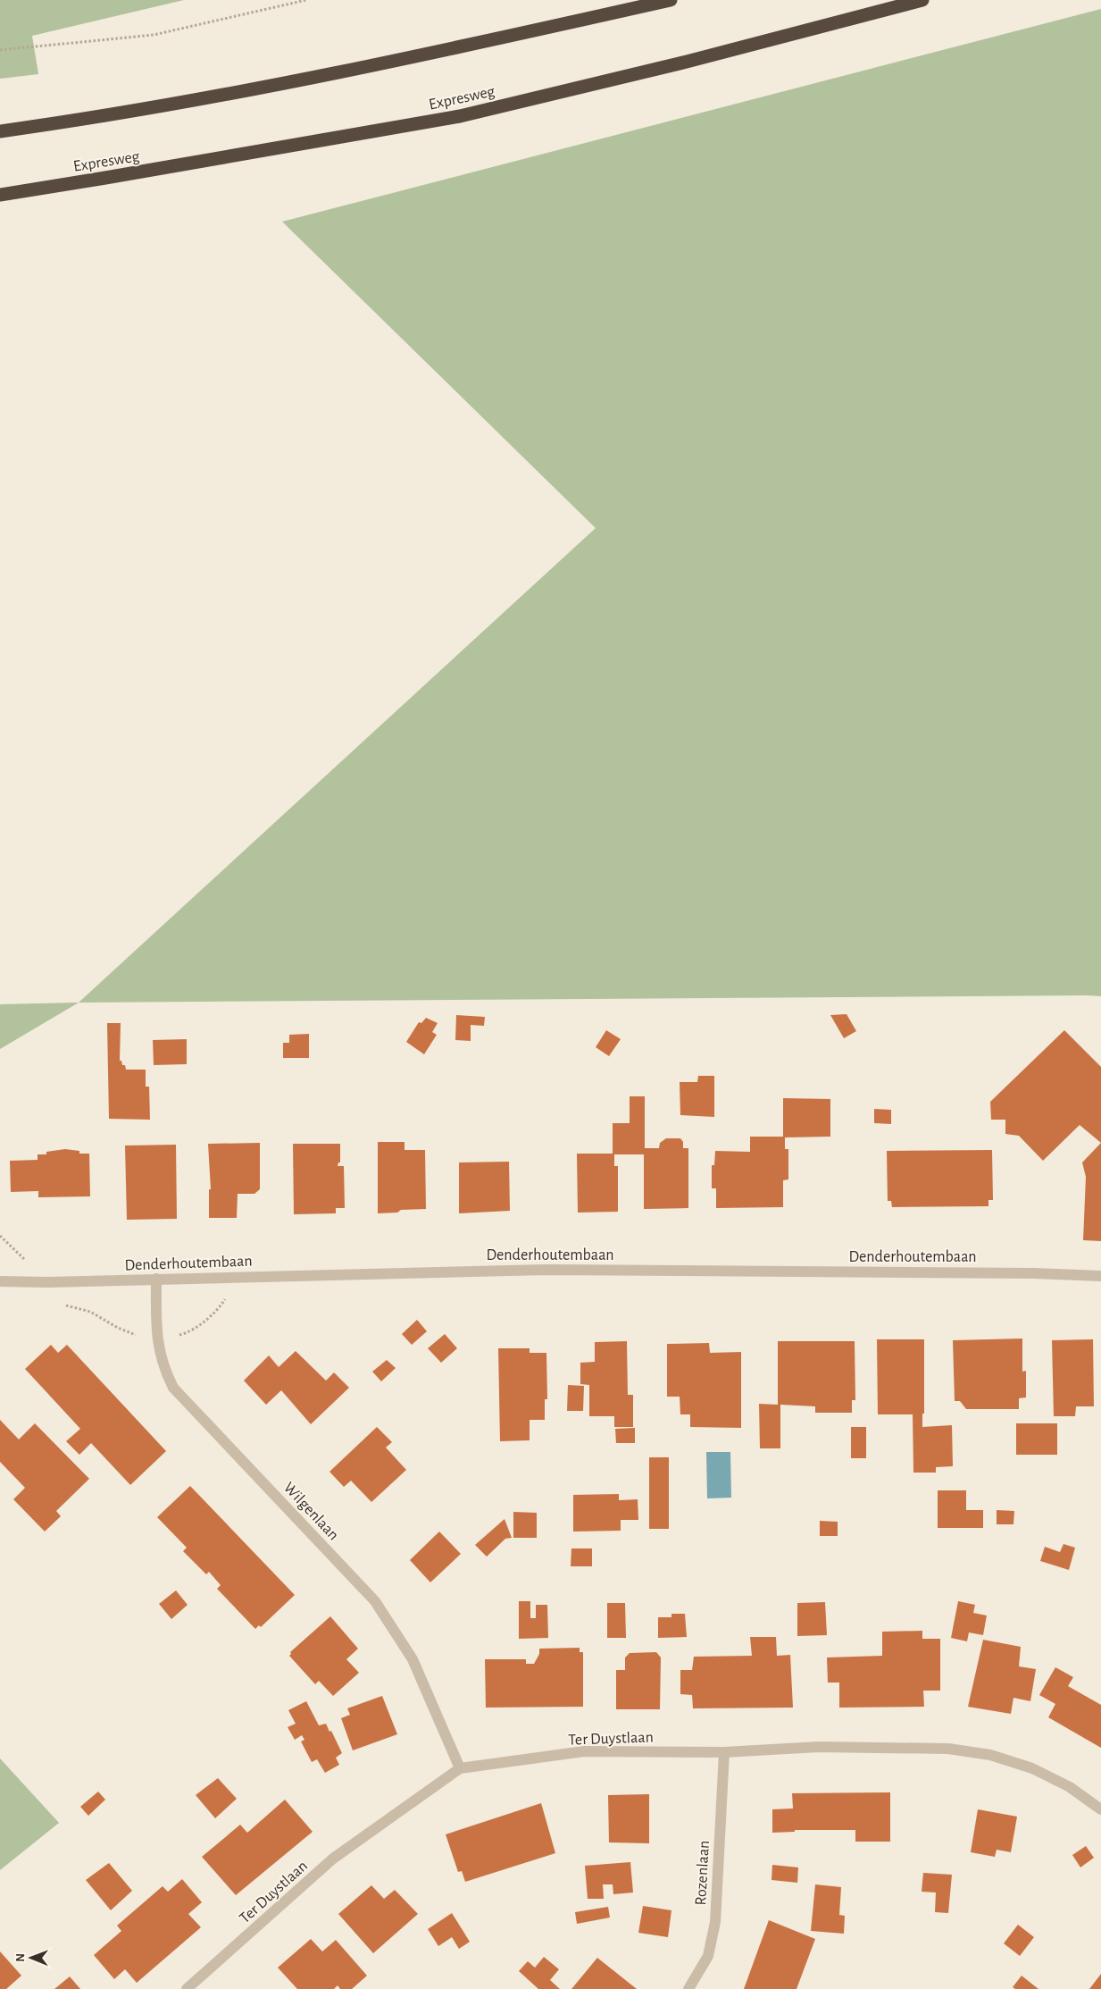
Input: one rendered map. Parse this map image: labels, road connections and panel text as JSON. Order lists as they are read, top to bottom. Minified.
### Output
{"streets":{"highway":["Expresweg"],"street":["Denderhoutembaan","Wilgenlaan","Ter Duystlaan","Rozenlaan"]},"crossings":[["Denderhoutembaan","Wilgenlaan"],["Wilgenlaan","Ter Duystlaan"],["Ter Duystlaan","Rozenlaan"]],"north":"left"}
